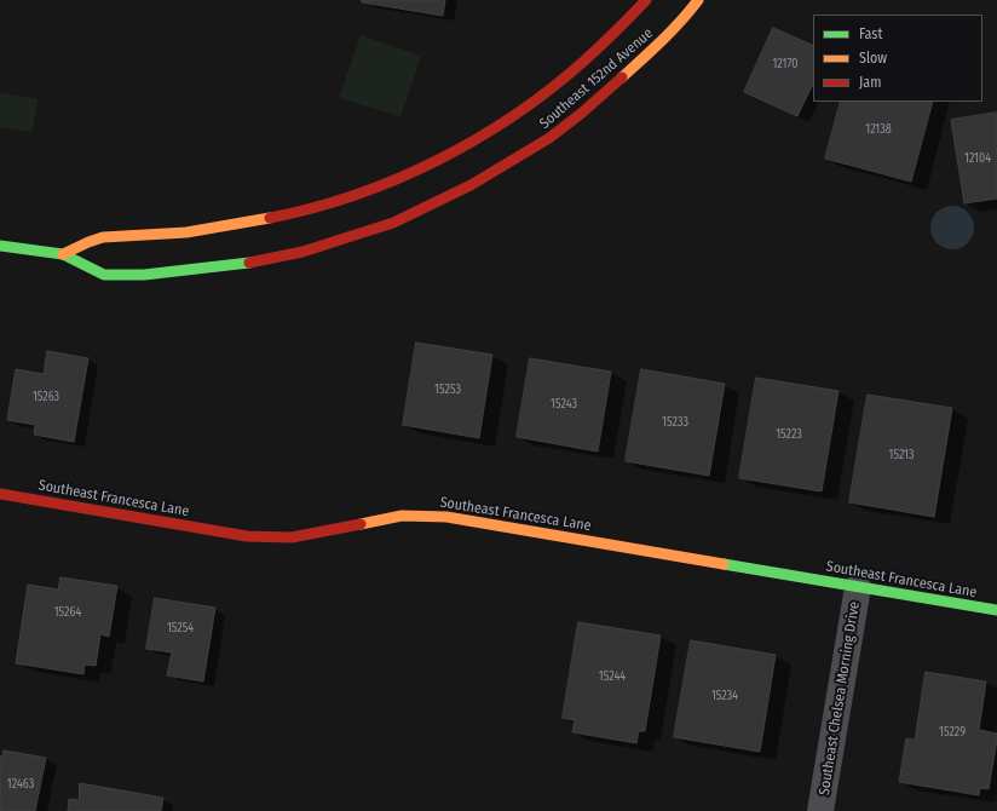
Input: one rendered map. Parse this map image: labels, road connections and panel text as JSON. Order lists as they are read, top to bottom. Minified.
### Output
{"streets":{"main road":["Southeast 152nd Avenue","Southeast Francesca Lane"],"street":["Southeast Chelsea Morning Drive"]},"crossings":[["Southeast Francesca Lane","Southeast Chelsea Morning Drive"]],"house_numbers":["12170","12138","12104","15253","15263","15243","15233","15223","15213","15264","15254","15244","15234","15229","12463"],"legend":["Fast","Slow","Jam"]}
